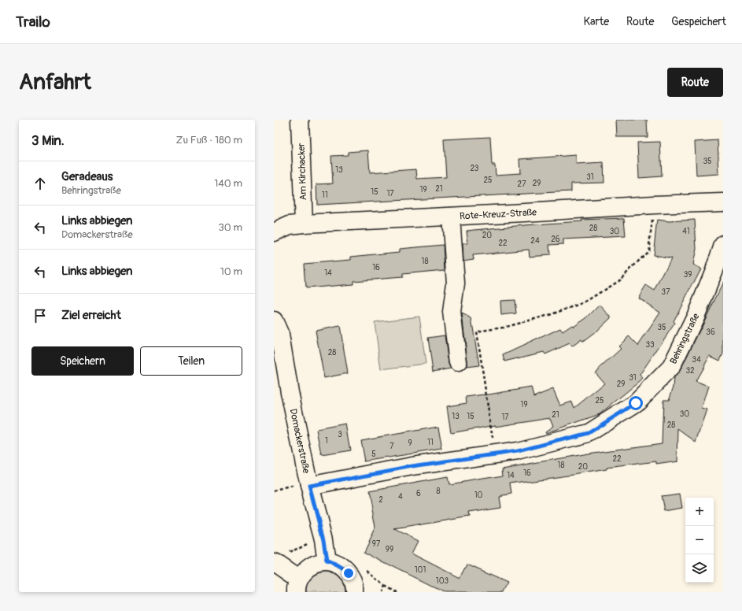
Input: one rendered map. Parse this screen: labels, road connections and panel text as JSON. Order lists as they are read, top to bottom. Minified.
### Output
{"streets":{"street":["Am Kirchacker","Rote-Kreuz-Straße","Behringstraße","Domackerstraße"]},"crossings":[["Am Kirchacker","Rote-Kreuz-Straße"],["Behringstraße","Domackerstraße"]],"house_numbers":["35","23","13","31","25","29","27","21","19","15","17","11","28","30","41","20","26","24","22","18","16","14","39","37","35","36","33","28","34","32","31","29","25","19","30","21","13","15","17","28","3","1","11","9","7","5","22","18","20","16","14","8","6","10","4","2","97","99","101","103"],"page":{"header":"Trailo","nav":["Karte","Route","Gespeichert"],"buttons":["Route",["Speichern","Teilen"]],"title":"Anfahrt","heading":["3 Min.","Zu Fuß · 180 m"],"list":[["Geradeaus","Behringstraße","140 m"],["Links abbiegen","Domackerstraße","30 m"],["Links abbiegen","10 m"],"Ziel erreicht"],"map_buttons":["+","−"]}}
